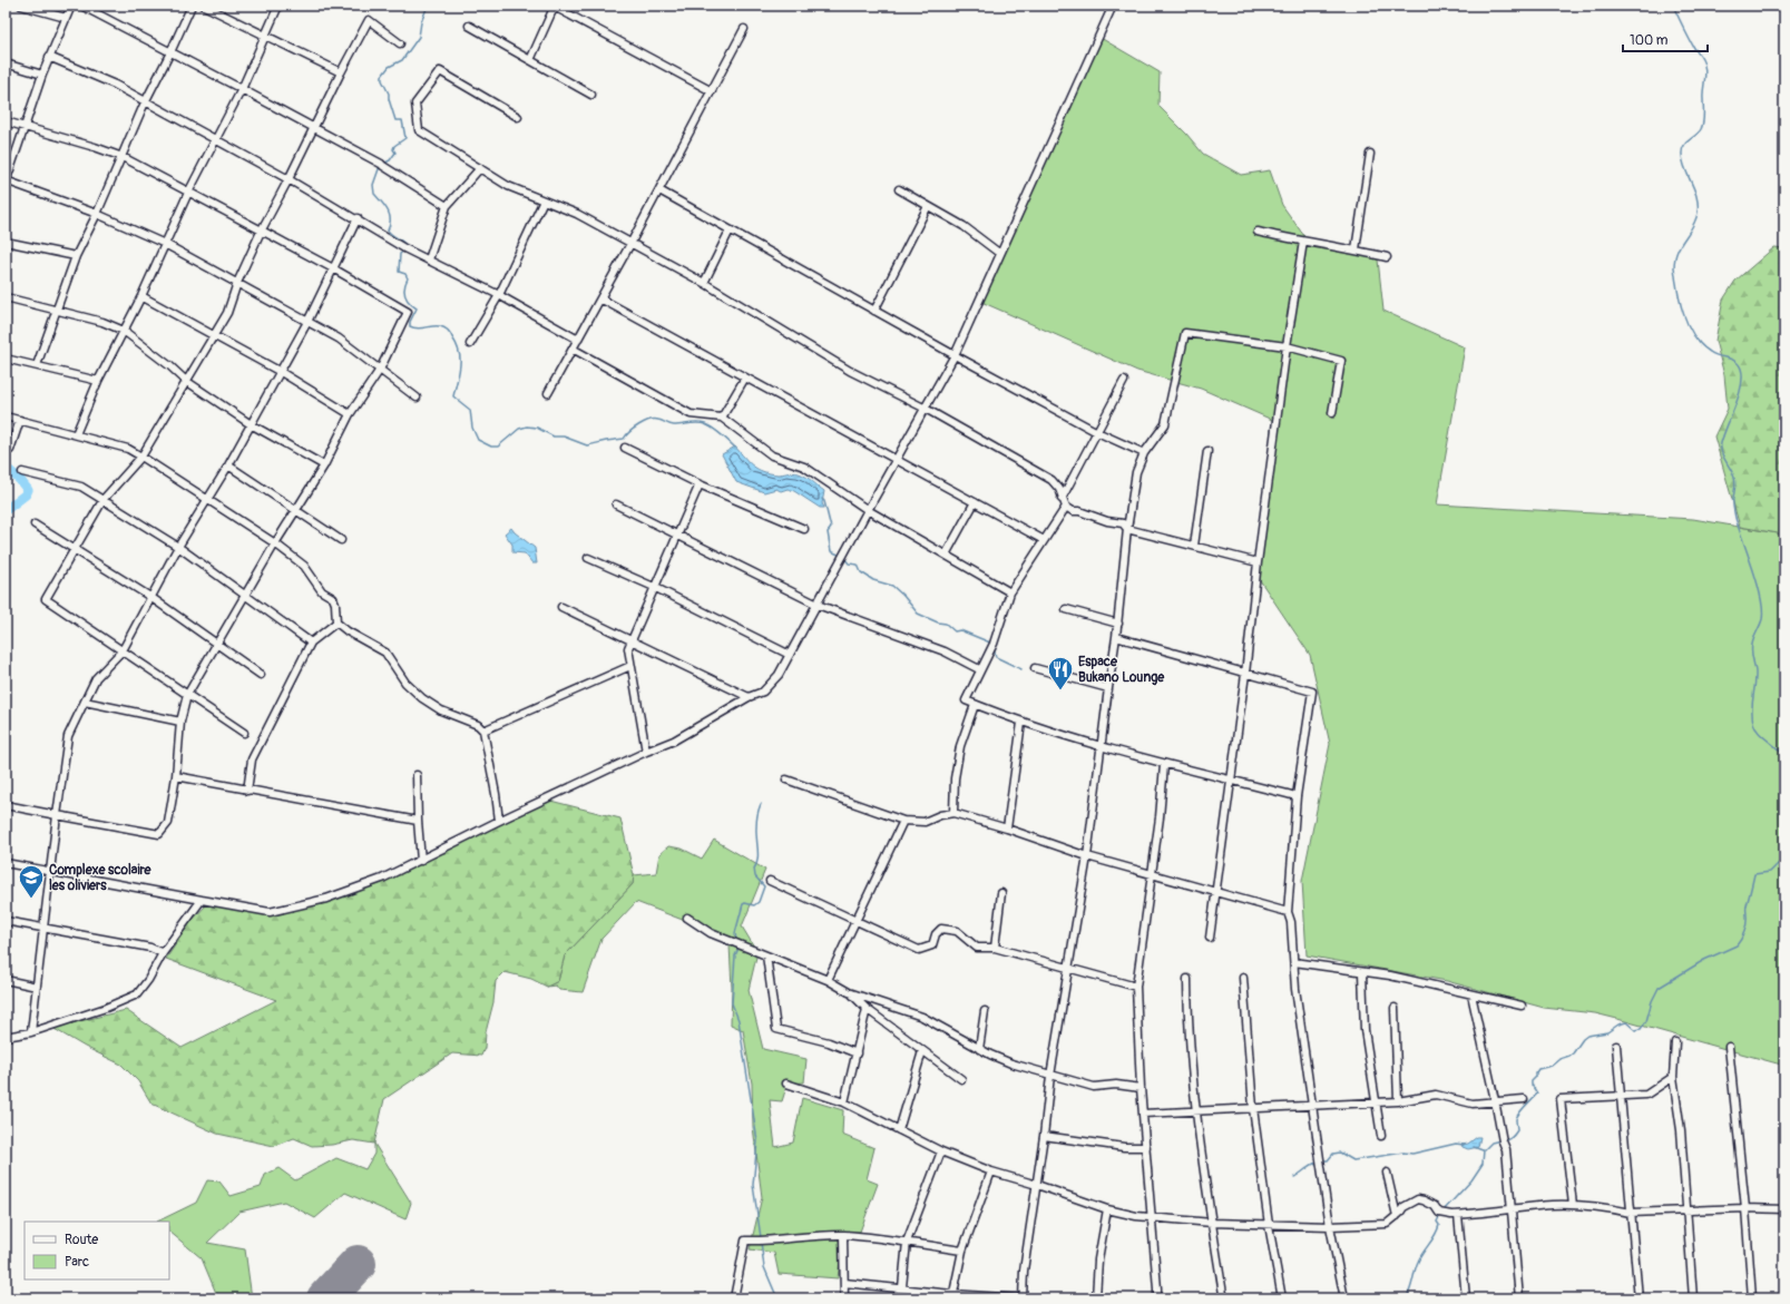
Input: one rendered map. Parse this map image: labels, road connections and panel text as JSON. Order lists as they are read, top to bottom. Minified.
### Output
{"places":{"restaurant":["Espace Bukano Lounge"],"school or university":["Complexe scolaire les oliviers"]},"legend":["Route","Parc"],"scale_bar":"100 m"}
